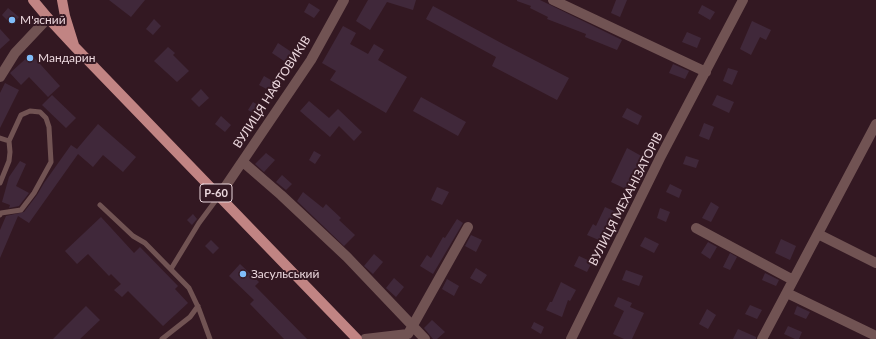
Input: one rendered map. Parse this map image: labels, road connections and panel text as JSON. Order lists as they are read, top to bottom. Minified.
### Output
{"streets":{"main road":["Р-60"],"street":["ВУЛИЦЯ НАФТОВИКІВ","ВУЛИЦЯ МЕХАНІЗАТОРІВ"]},"crossings":[["ВУЛИЦЯ НАФТОВИКІВ","Р-60"]],"places":["М'ясний","Мандарин","Засульський"]}
